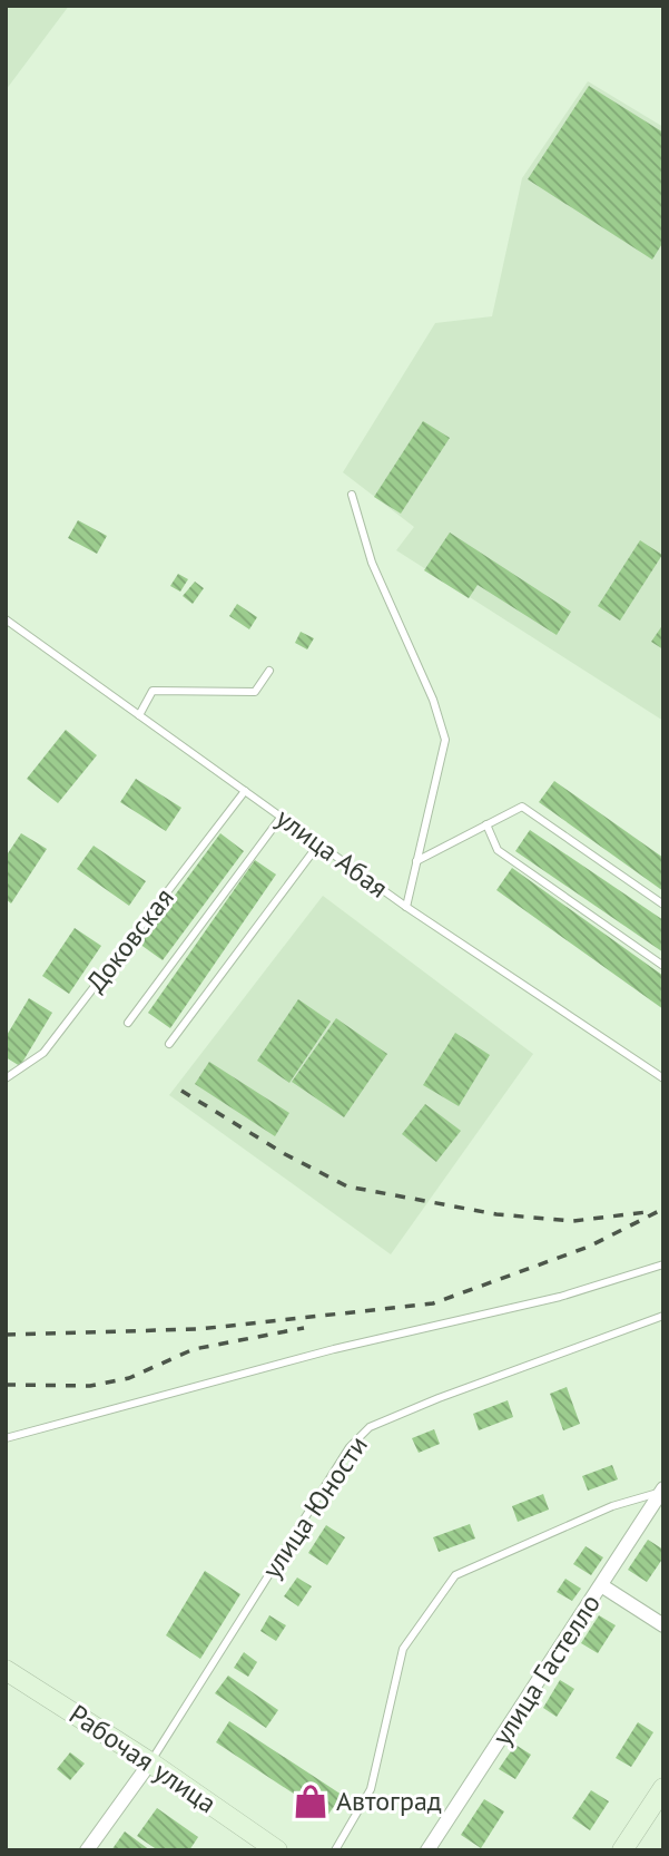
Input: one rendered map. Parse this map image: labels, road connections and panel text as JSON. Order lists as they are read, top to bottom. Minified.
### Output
{"streets":{"main road":["Рабочая улица"],"street":["улица Юности","улица Гастелло"],"lane":["улица Абая","Доковская"]},"crossings":[["улица Абая","Доковская"],["улица Юности","Рабочая улица"]],"places":{"shop":["Автоград"]}}
